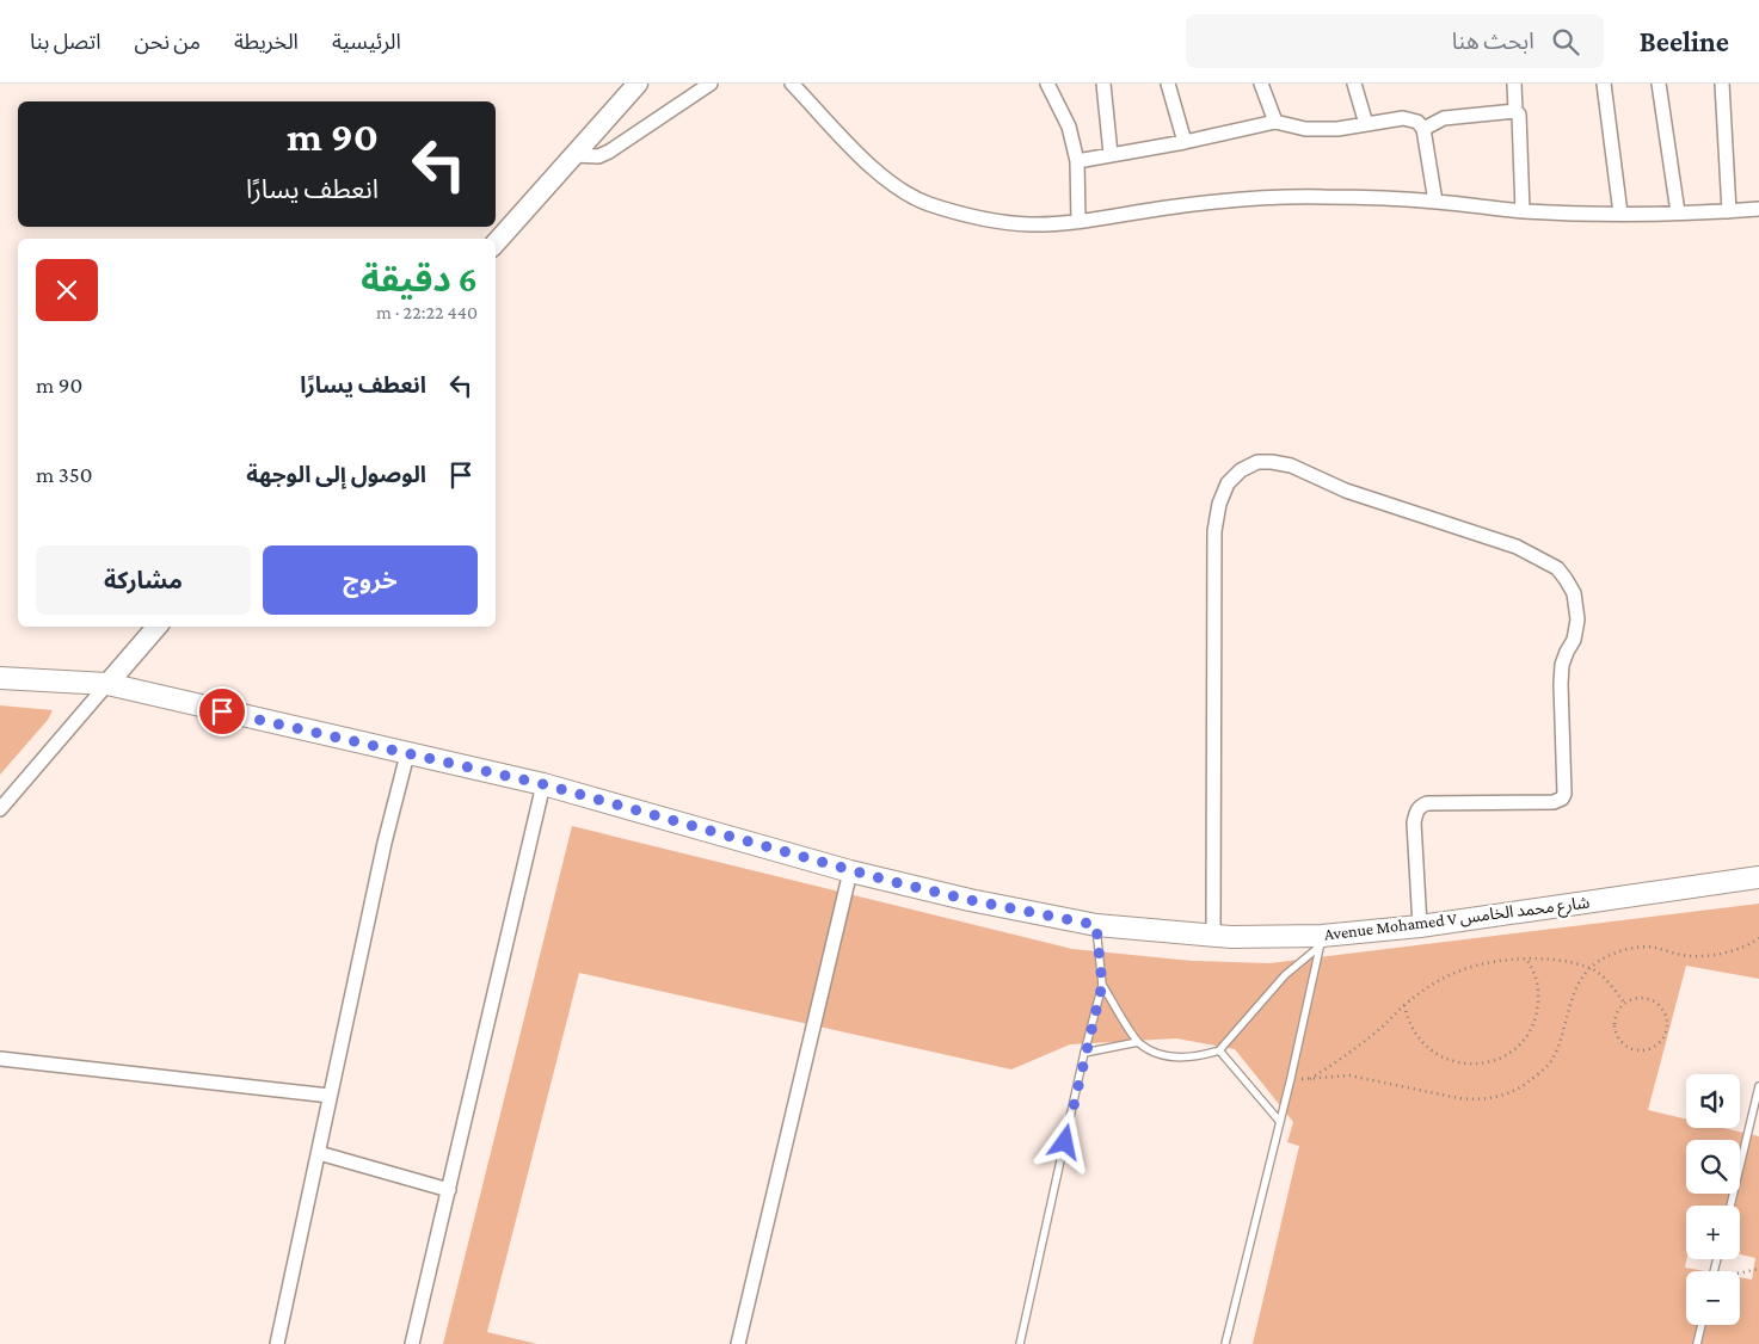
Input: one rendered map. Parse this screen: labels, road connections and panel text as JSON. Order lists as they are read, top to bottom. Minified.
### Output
{"streets":{"main road":["Avenue Mohamed V شارع محمد الخامس"]},"page":{"header":"Beeline","search":"ابحث هنا","nav":["الرئيسية","الخريطة","من نحن","اتصل بنا"],"turn":["90 m","انعطف يسارًا"],"heading":["6 دقيقة","440 m · 22:22"],"list":[{"name":"انعطف يسارًا","value":"90 m"},{"name":"الوصول إلى الوجهة","value":"350 m"}],"buttons":["خروج","مشاركة"],"map_buttons":["+","−"]}}
